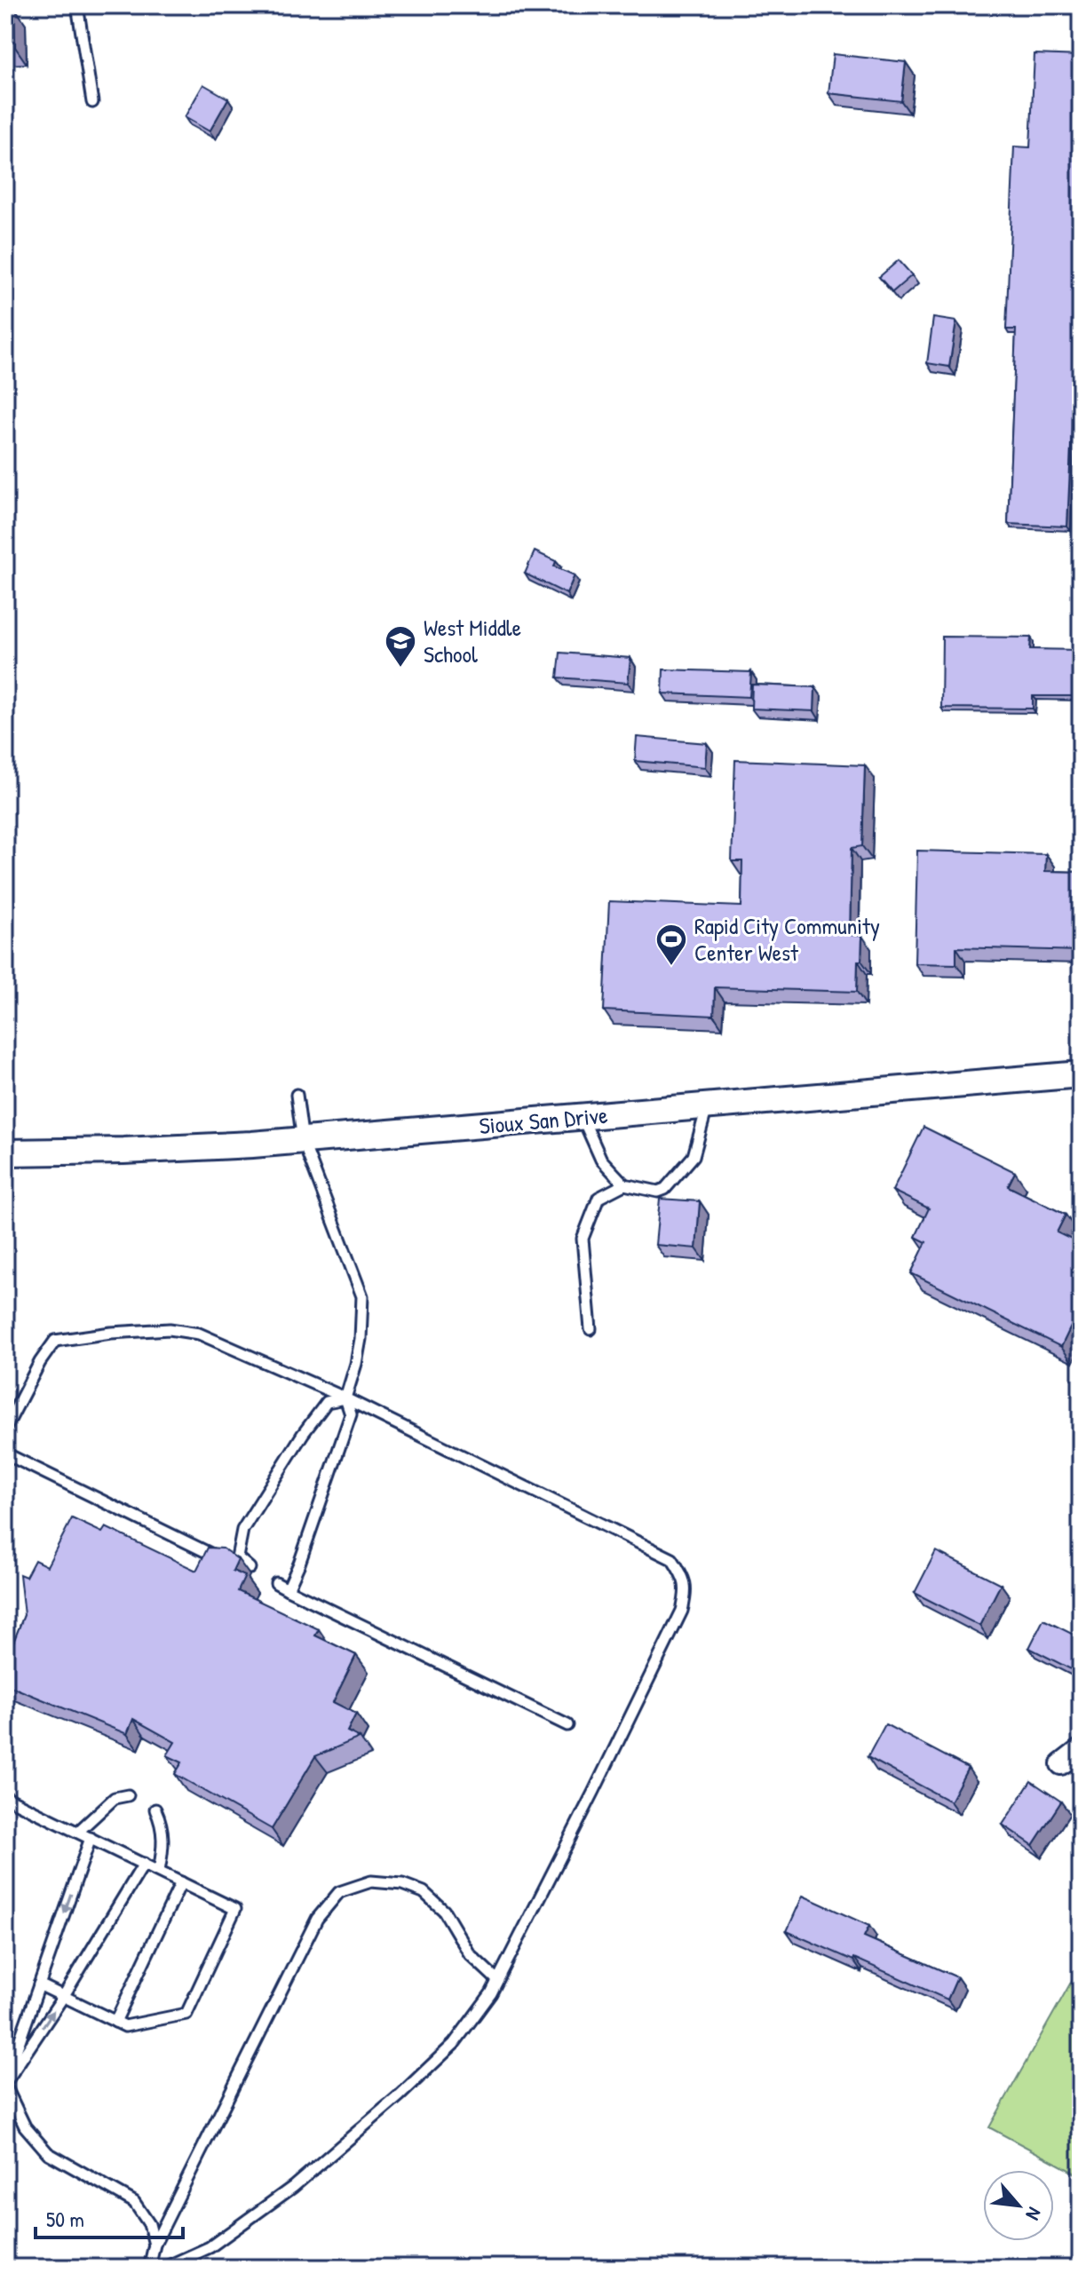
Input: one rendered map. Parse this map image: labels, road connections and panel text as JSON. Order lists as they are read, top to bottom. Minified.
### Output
{"streets":{"street":["Sioux San Drive"]},"places":{"school or university":["West Middle School"],"sports":["Rapid City Community Center West"]},"scale_bar":"50 m","north":"bottom right"}
